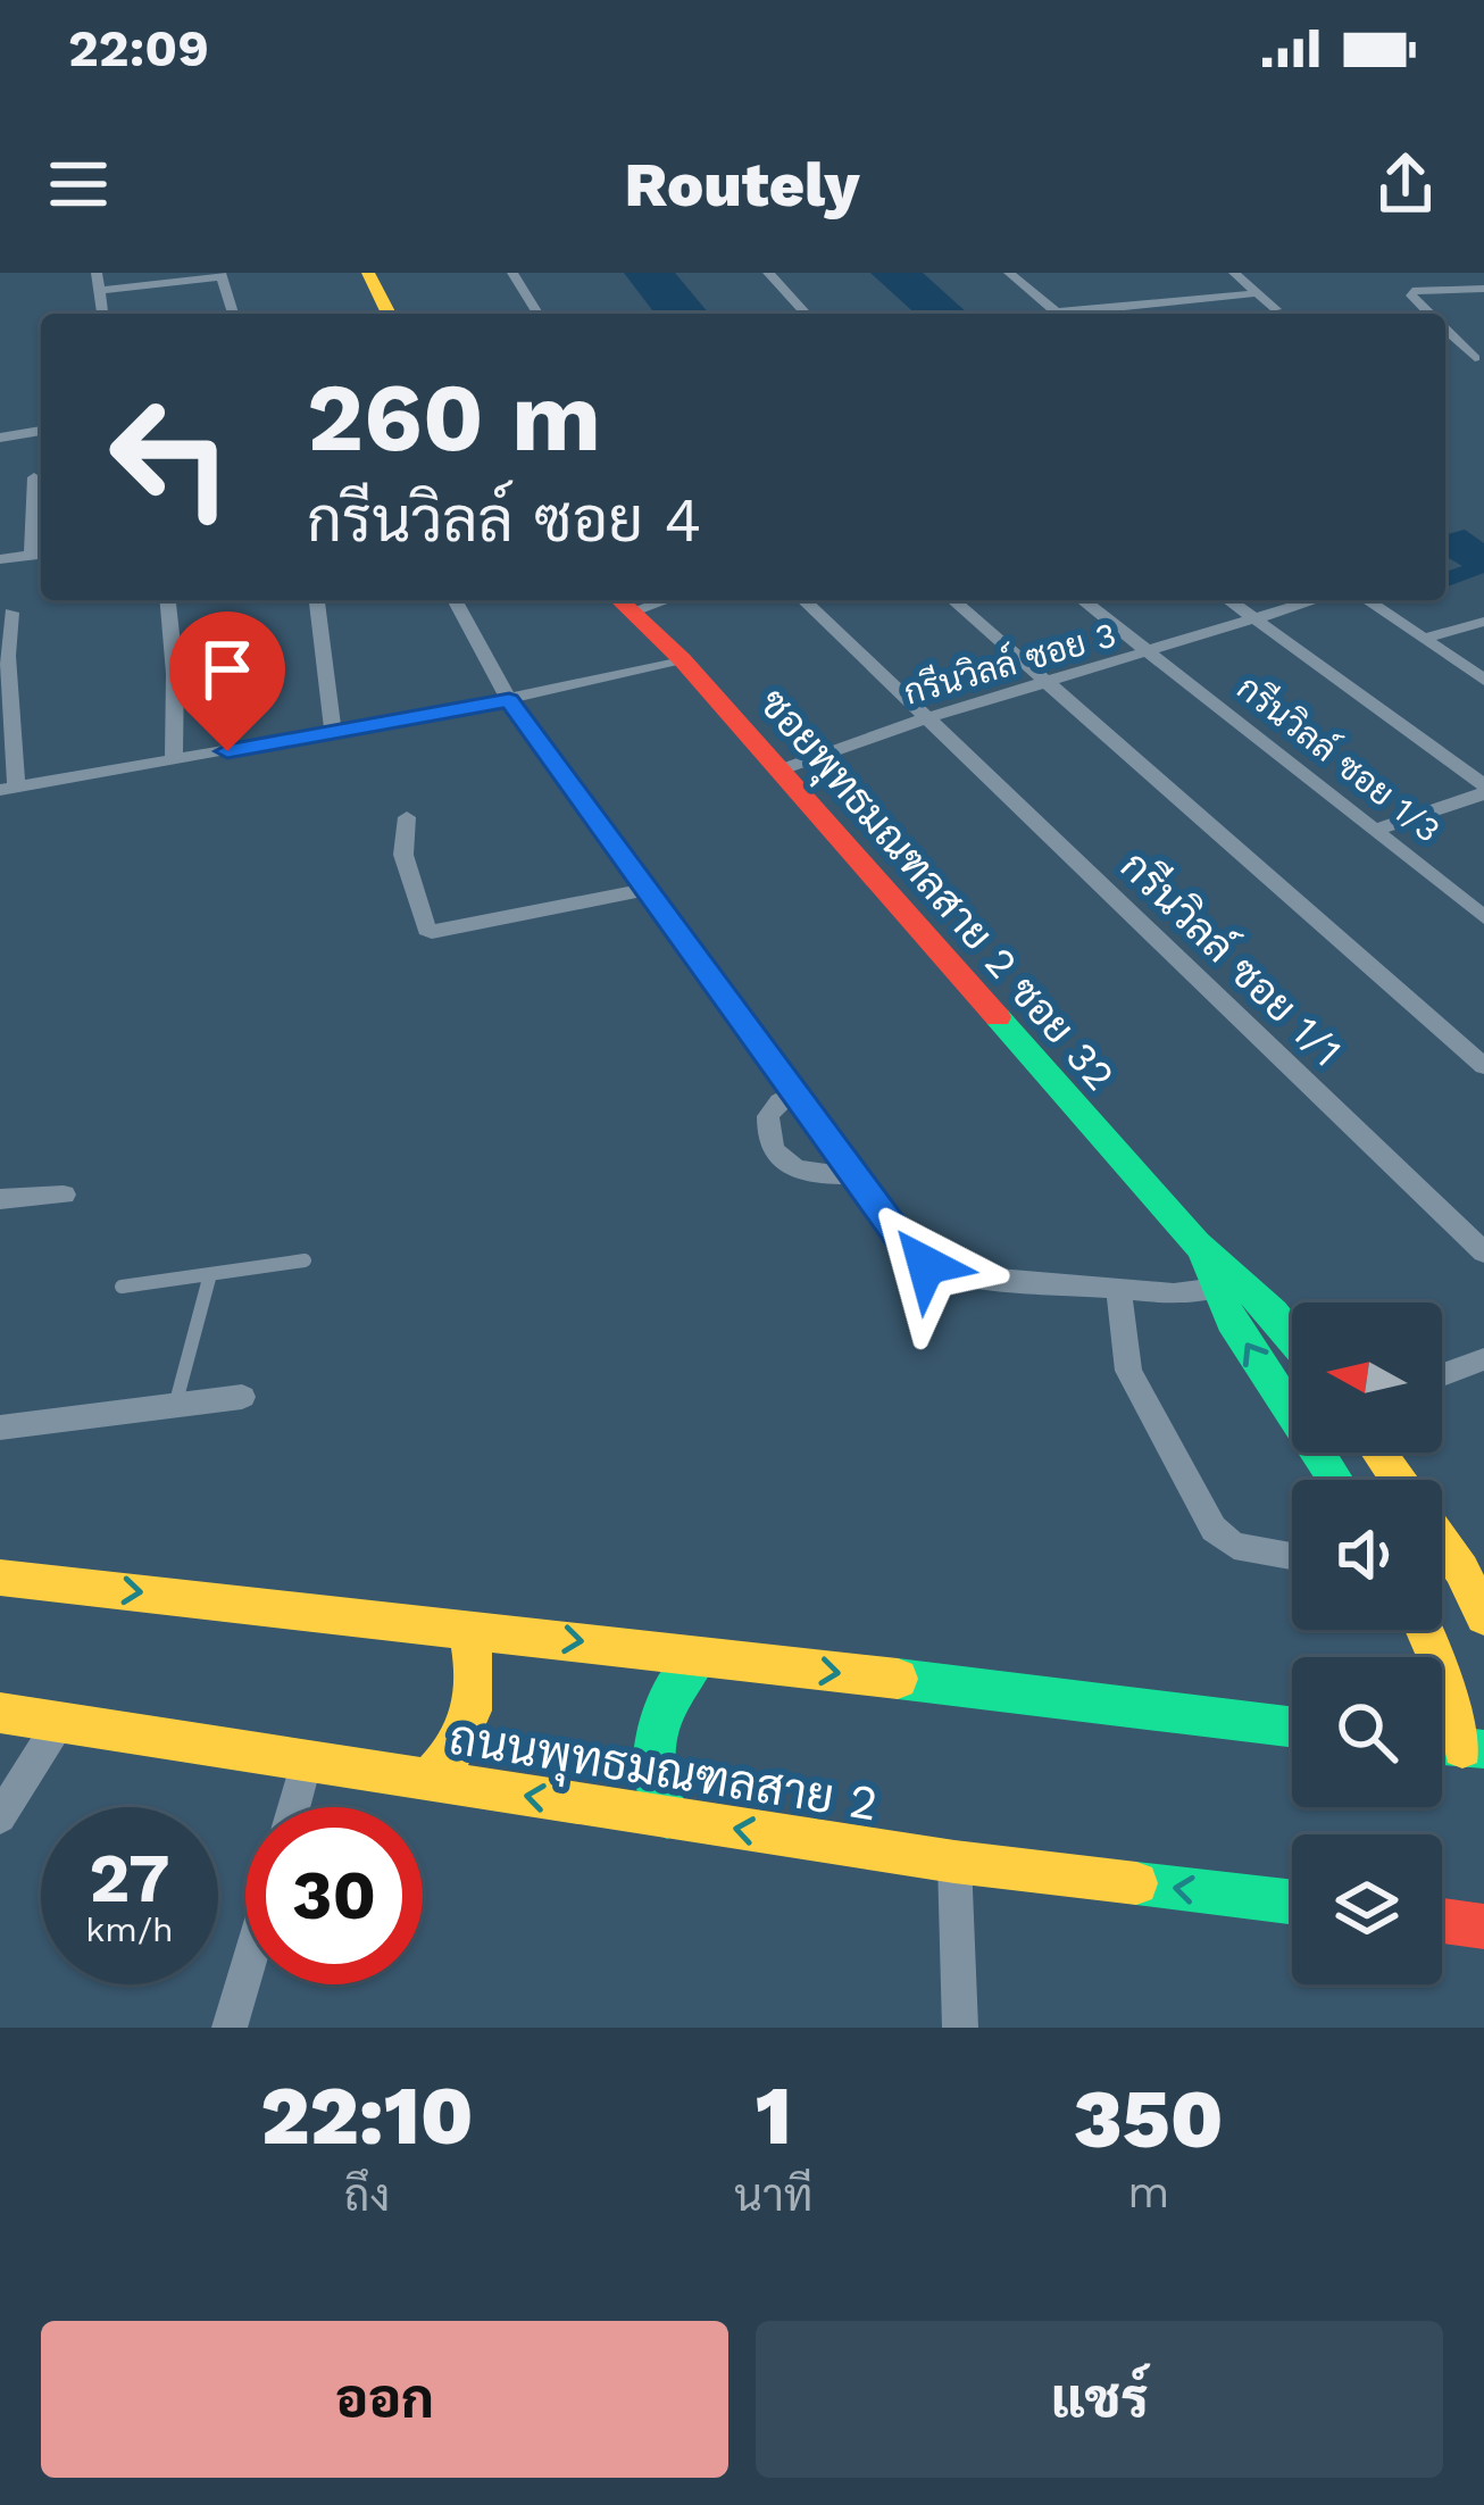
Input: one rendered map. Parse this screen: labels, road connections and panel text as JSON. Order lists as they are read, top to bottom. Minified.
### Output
{"streets":{"street":["กรีนวิลล์ ซอย 3","กรีนวิลล์ ซอย 1/3","ซอยพุทธมณฑลสาย 2 ซอย 32","กรีนวิลล์ ซอย 1/1","ถนนพุทธมณฑลสาย 2"]},"crossings":[["กรีนวิลล์ ซอย 3","กรีนวิลล์ ซอย 1/3"],["กรีนวิลล์ ซอย 3","ซอยพุทธมณฑลสาย 2 ซอย 32"],["กรีนวิลล์ ซอย 3","กรีนวิลล์ ซอย 1/1"]],"north":"left","page":{"status":"22:09","header":"Routely","turn":["260 m","กรีนวิลล์ ซอย 4"],"speed":"27 km/h","limit":"30","eta":["22:10","ถึง","1","นาที","350","m"],"buttons":["ออก","แชร์"]}}
